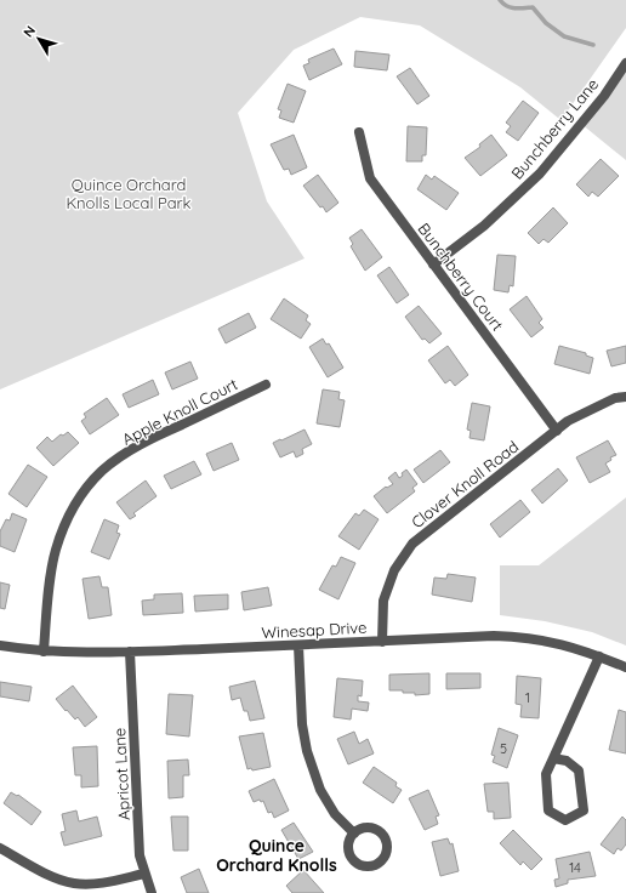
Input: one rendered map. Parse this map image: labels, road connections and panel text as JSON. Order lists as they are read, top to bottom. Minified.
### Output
{"streets":{"street":["Bunchberry Lane","Bunchberry Court","Apple Knoll Court","Clover Knoll Road","Winesap Drive","Apricot Lane"]},"crossings":[["Bunchberry Lane","Bunchberry Court"],["Bunchberry Court","Clover Knoll Road"],["Apple Knoll Court","Winesap Drive"],["Clover Knoll Road","Winesap Drive"],["Winesap Drive","Apricot Lane"]],"districts":["Quince Orchard Knolls"],"parks":["Quince Orchard Knolls Local Park"],"house_numbers":["1","5","14"],"north":"top left"}
